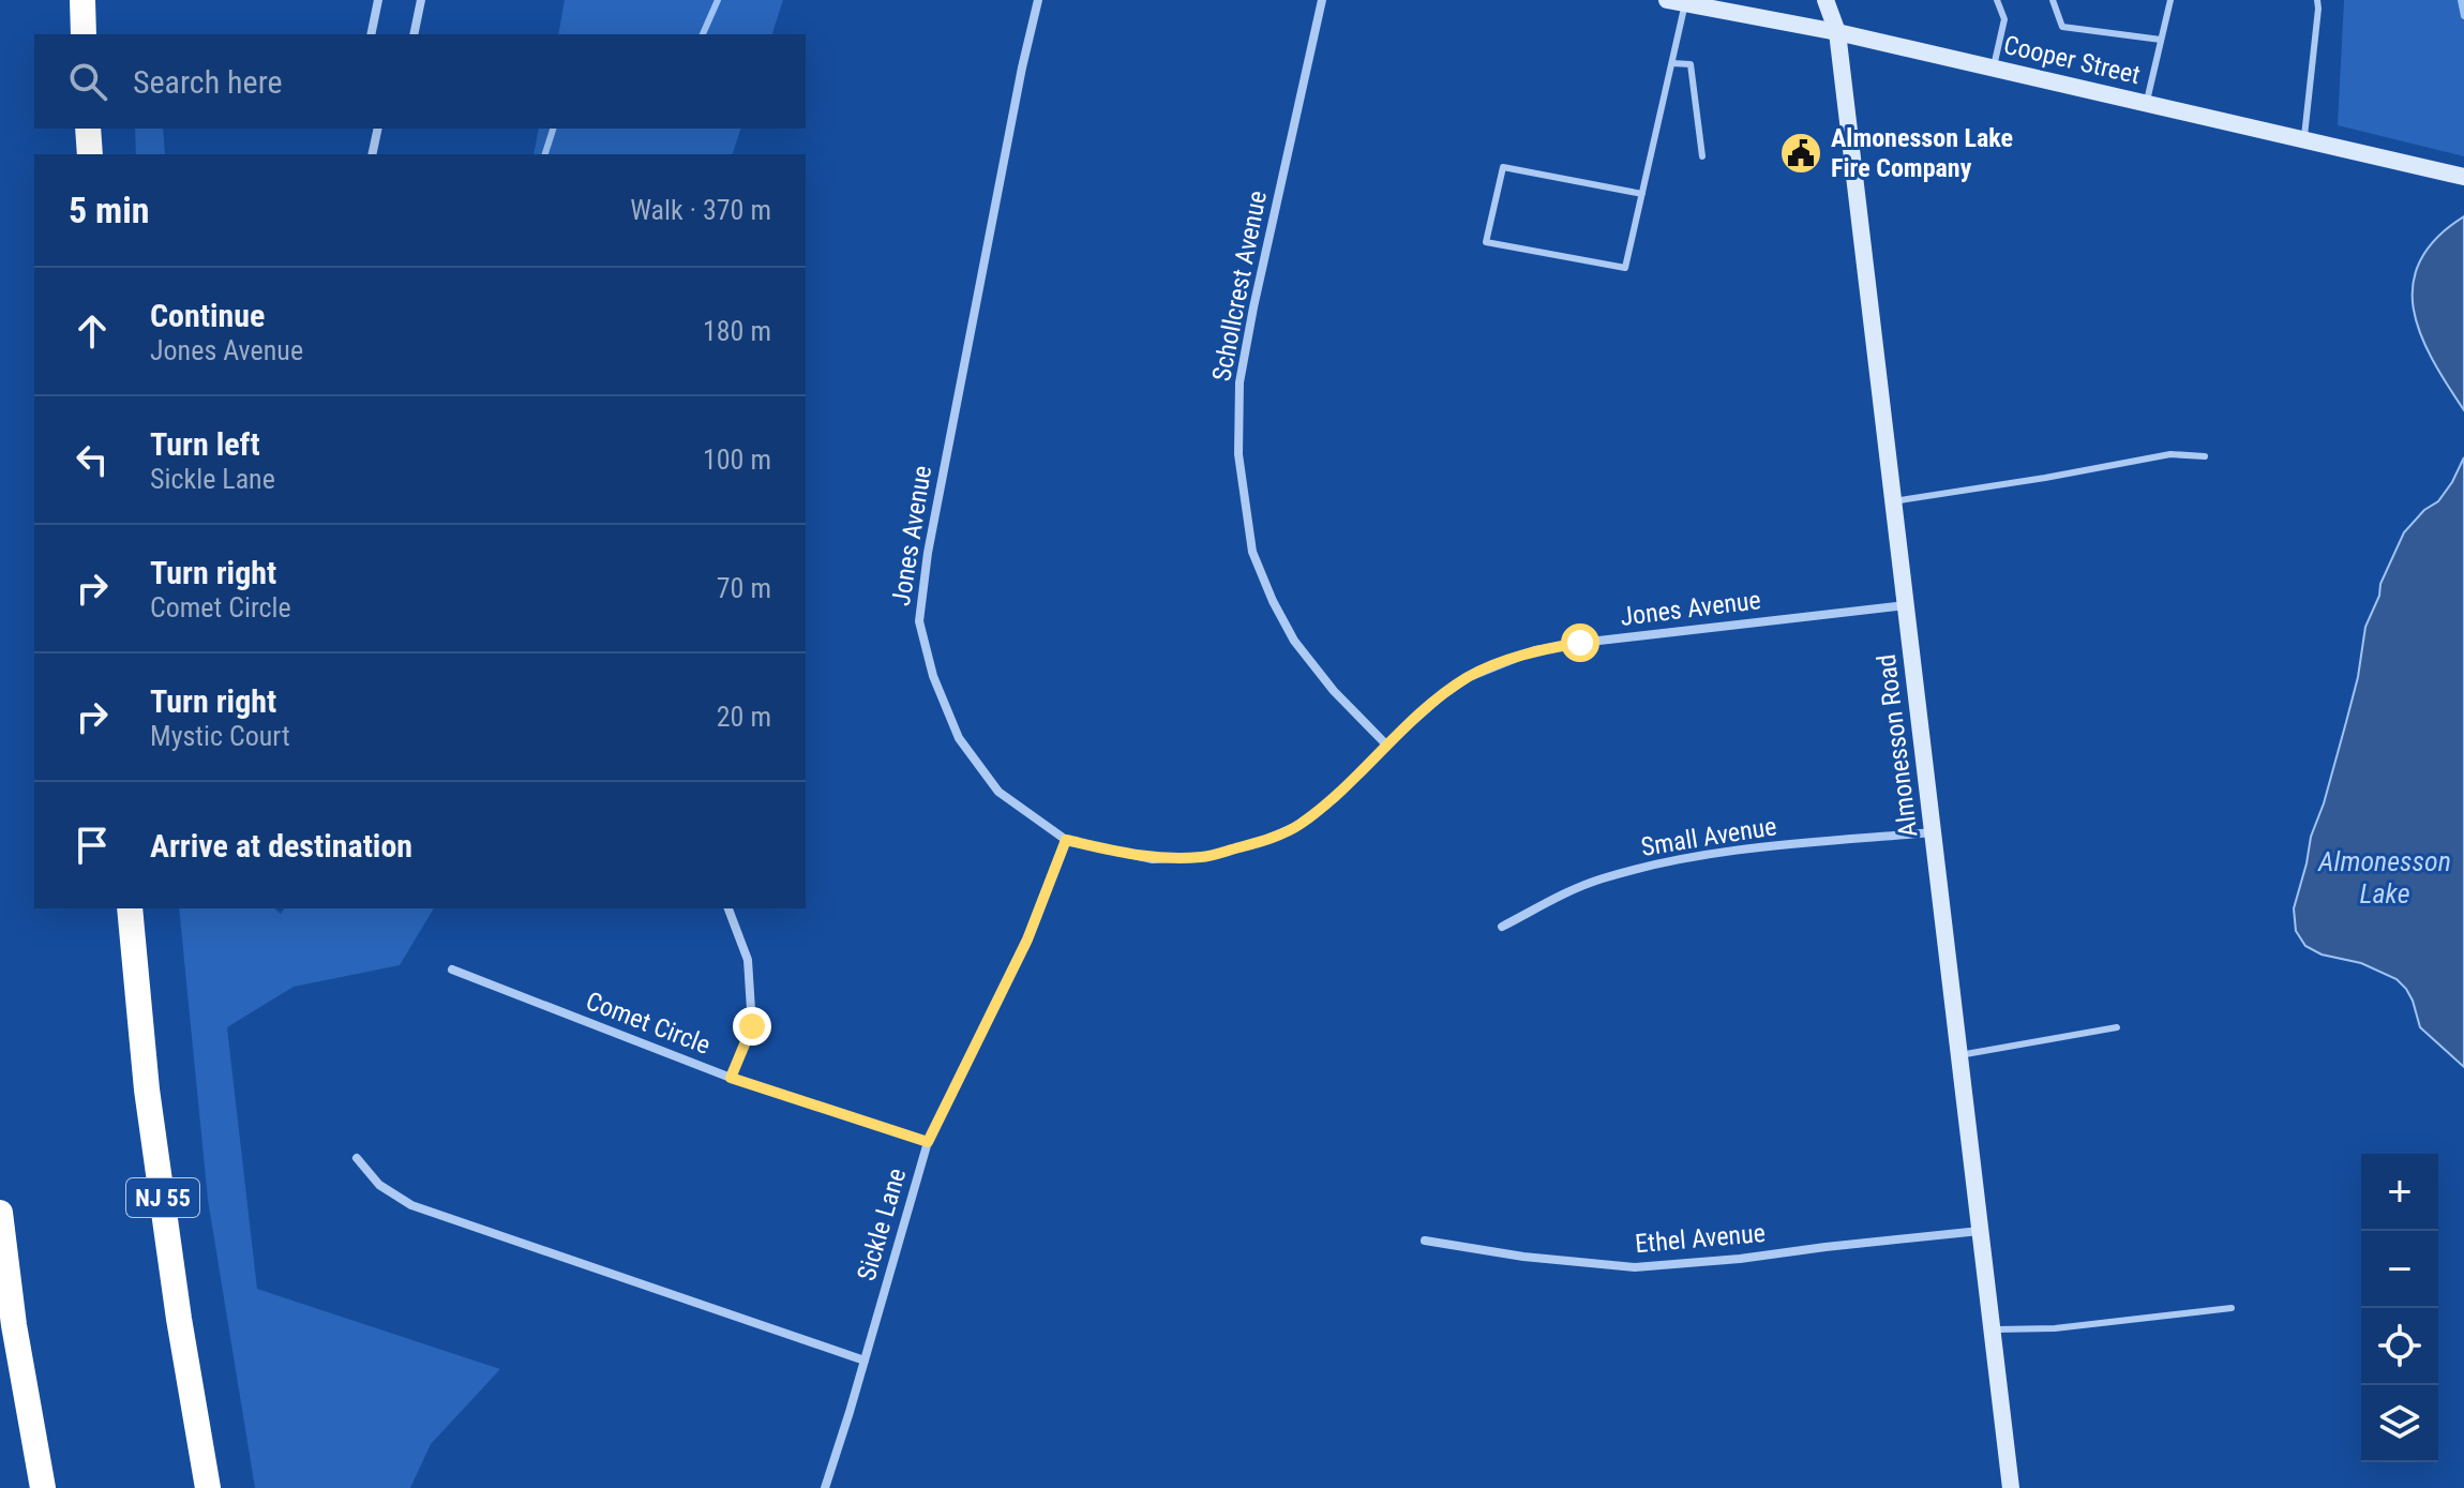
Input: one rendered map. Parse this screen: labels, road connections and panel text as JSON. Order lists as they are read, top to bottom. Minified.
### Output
{"streets":{"highway":["NJ 55"],"street":["Cooper Street","Schollcrest Avenue","Jones Avenue","Almonesson Road","Small Avenue","Comet Circle","Sickle Lane","Ethel Avenue"]},"crossings":[["Cooper Street","Almonesson Road"],["Schollcrest Avenue","Jones Avenue"],["Jones Avenue","Almonesson Road"],["Jones Avenue","Sickle Lane"],["Almonesson Road","Small Avenue"],["Almonesson Road","Ethel Avenue"],["Comet Circle","Sickle Lane"]],"water":["Almonesson Lake"],"places":{"public building":["Almonesson Lake Fire Company"]},"page":{"search":"Search here","heading":["5 min","Walk · 370 m"],"list":[["Continue","Jones Avenue","180 m"],["Turn left","Sickle Lane","100 m"],["Turn right","Comet Circle","70 m"],["Turn right","Mystic Court","20 m"],"Arrive at destination"],"map_buttons":["+","−"]}}
